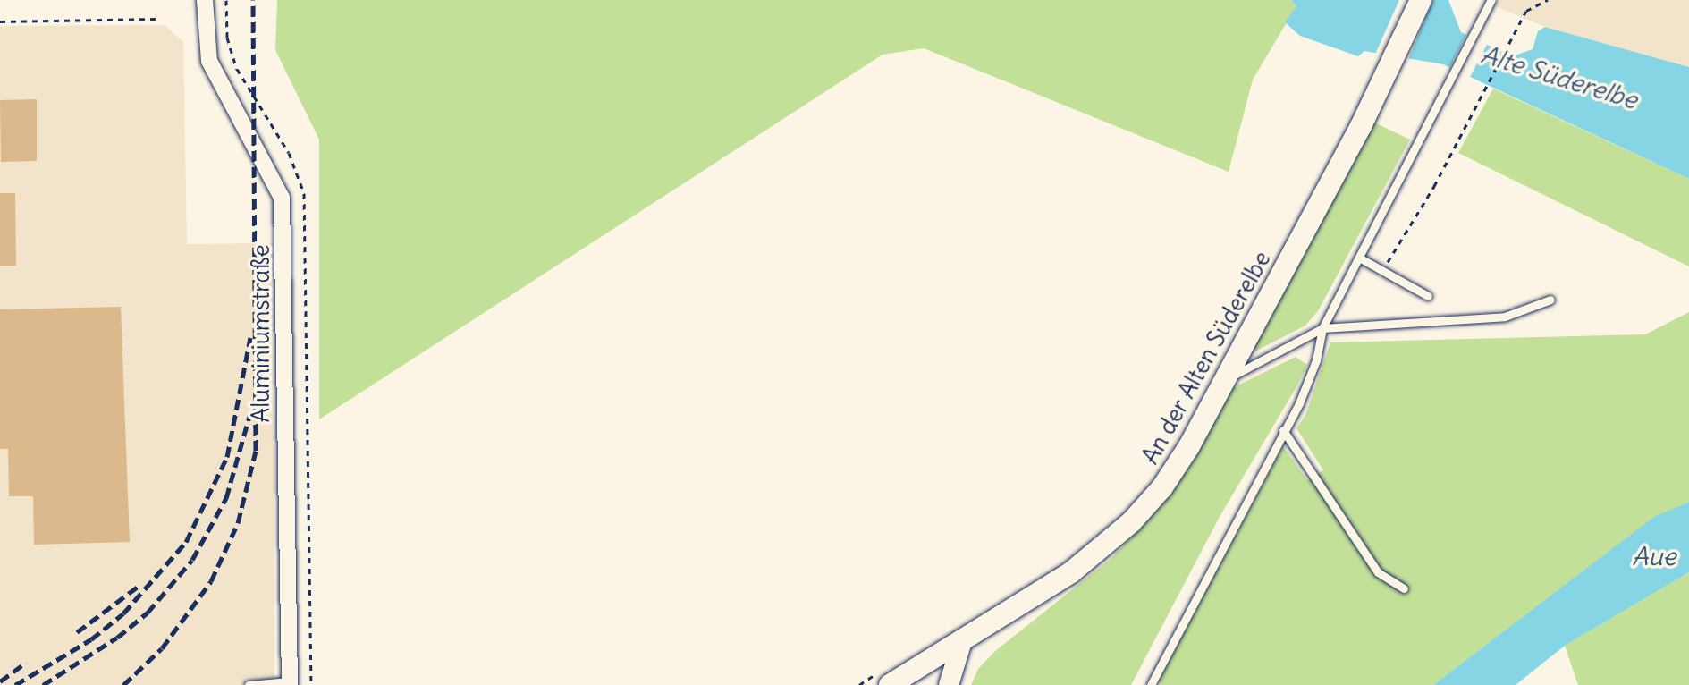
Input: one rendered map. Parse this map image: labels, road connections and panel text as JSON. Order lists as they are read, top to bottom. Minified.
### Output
{"streets":{"main road":["An der Alten Süderelbe"],"street":["Aluminiumstraße"]},"water":["Alte Süderelbe","Aue"]}
